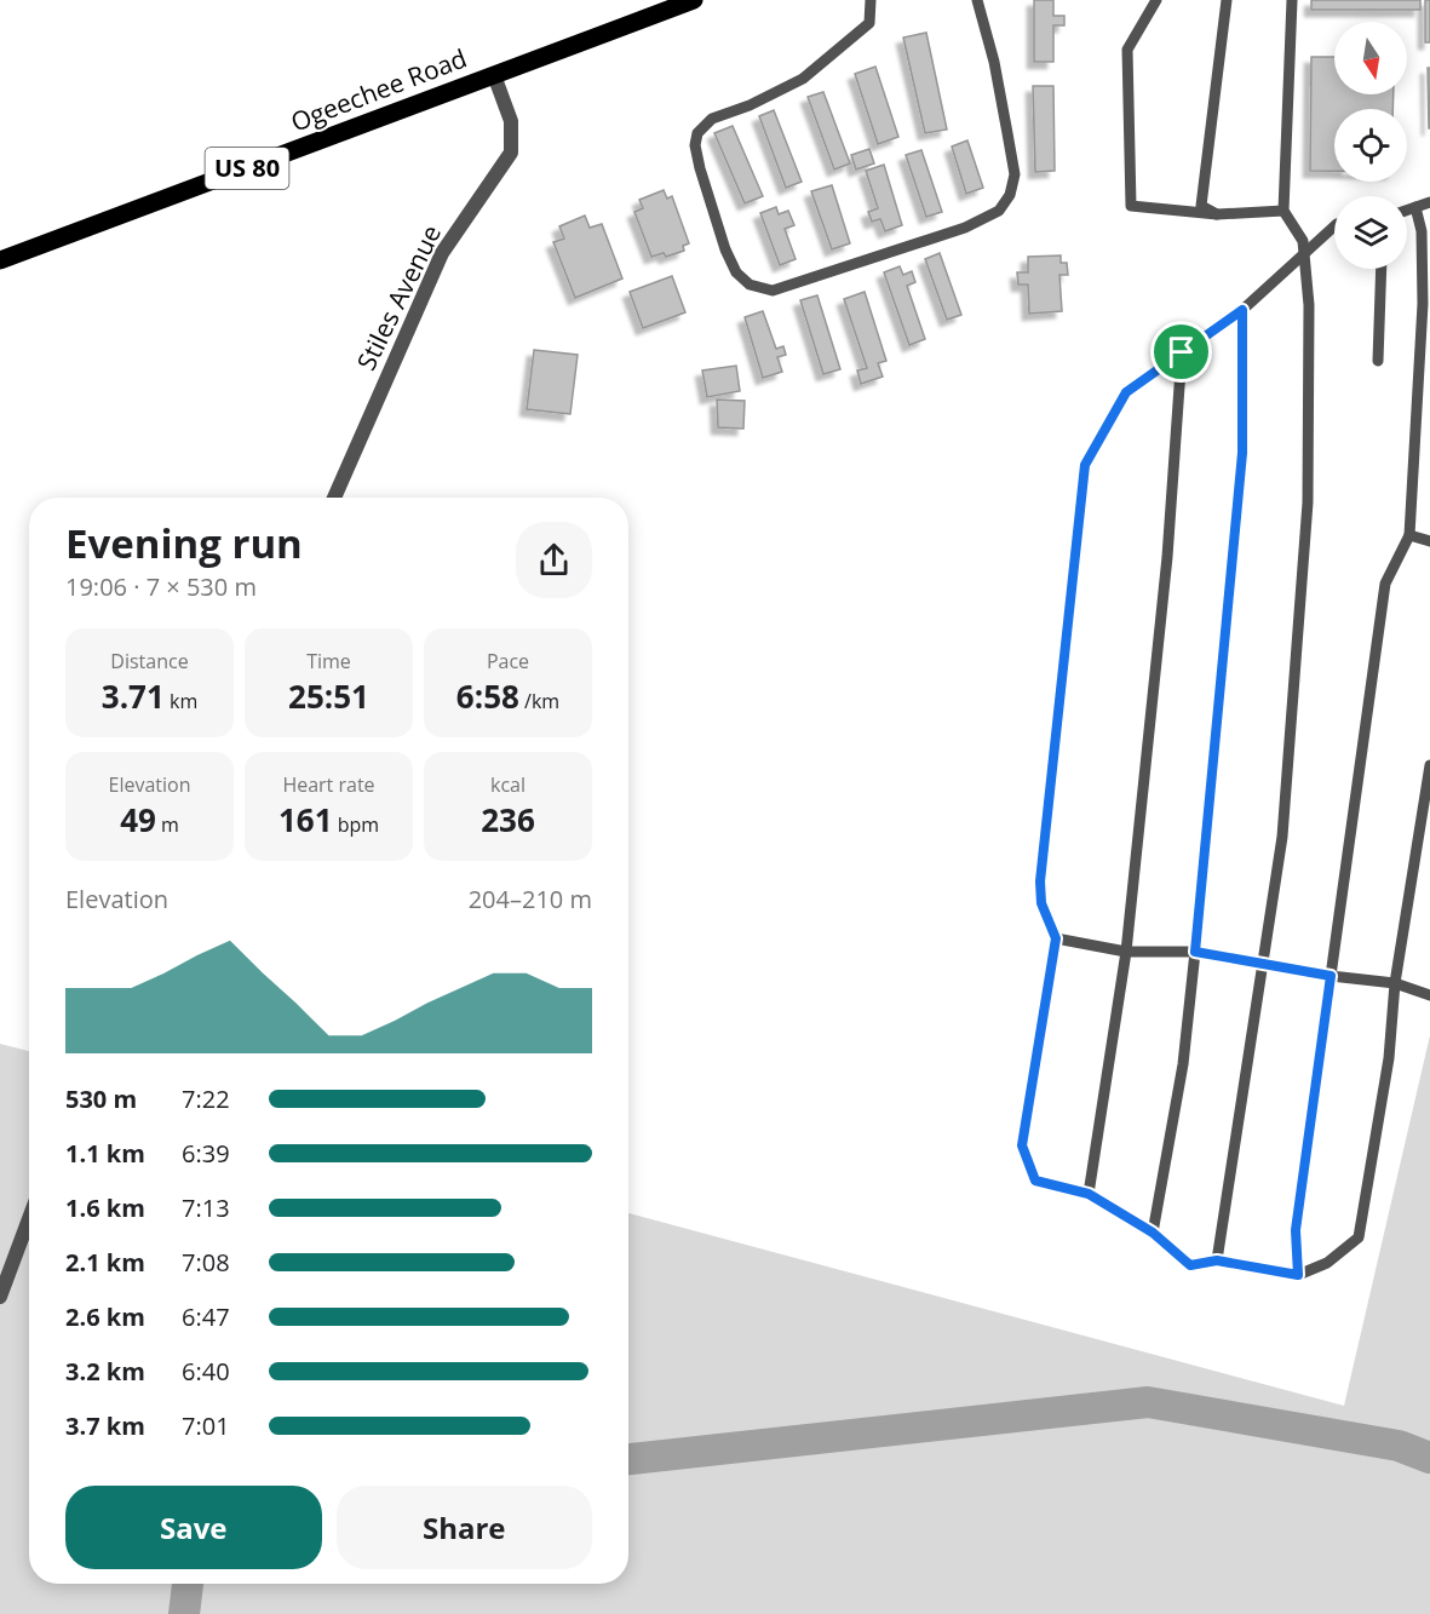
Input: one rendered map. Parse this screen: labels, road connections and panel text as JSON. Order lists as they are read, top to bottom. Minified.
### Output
{"streets":{"main road":["Ogeechee Road","US 80"],"street":["Stiles Avenue"]},"crossings":[["Ogeechee Road","Stiles Avenue"]],"north":"bottom","page":{"heading":["Evening run","19:06 · 7 × 530 m"],"stats":[["Distance","3.71 km"],["Time","25:51"],["Pace","6:58 /km"],["Elevation","49 m"],["Heart rate","161 bpm"],["kcal","236"]],"chart":["Elevation","204–210 m"],"list":[{"name":"530 m","note":"7:22"},{"name":"1.1 km","note":"6:39"},{"name":"1.6 km","note":"7:13"},{"name":"2.1 km","note":"7:08"},{"name":"2.6 km","note":"6:47"},{"name":"3.2 km","note":"6:40"},{"name":"3.7 km","note":"7:01"}],"buttons":["Save","Share"]}}
